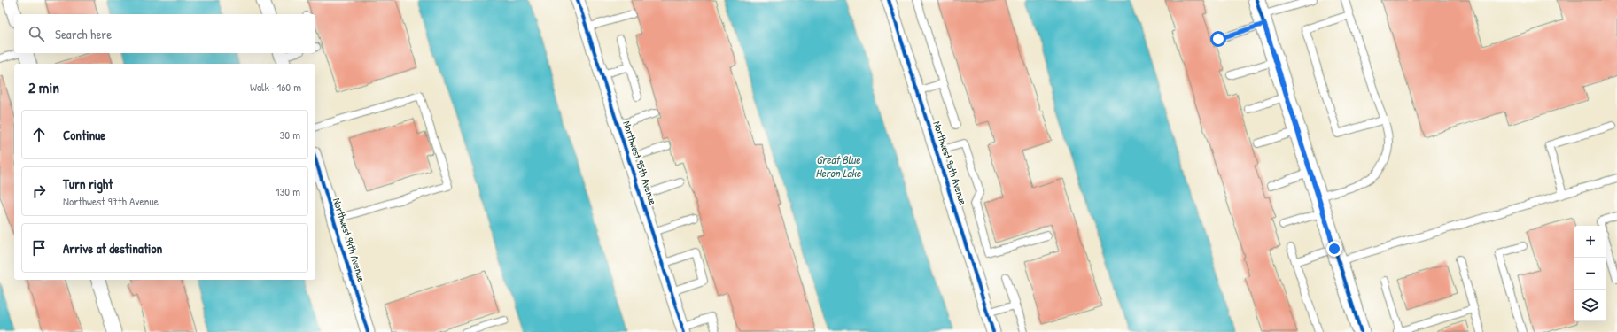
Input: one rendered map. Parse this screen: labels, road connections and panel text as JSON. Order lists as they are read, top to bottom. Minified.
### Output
{"streets":{"street":["Northwest 95th Avenue","Northwest 96th Avenue","Northwest 94th Avenue"]},"water":["Great Blue Heron Lake"],"page":{"search":"Search here","heading":["2 min","Walk · 160 m"],"list":[["Continue","30 m"],["Turn right","Northwest 97th Avenue","130 m"],"Arrive at destination"],"map_buttons":["+","−"]}}
